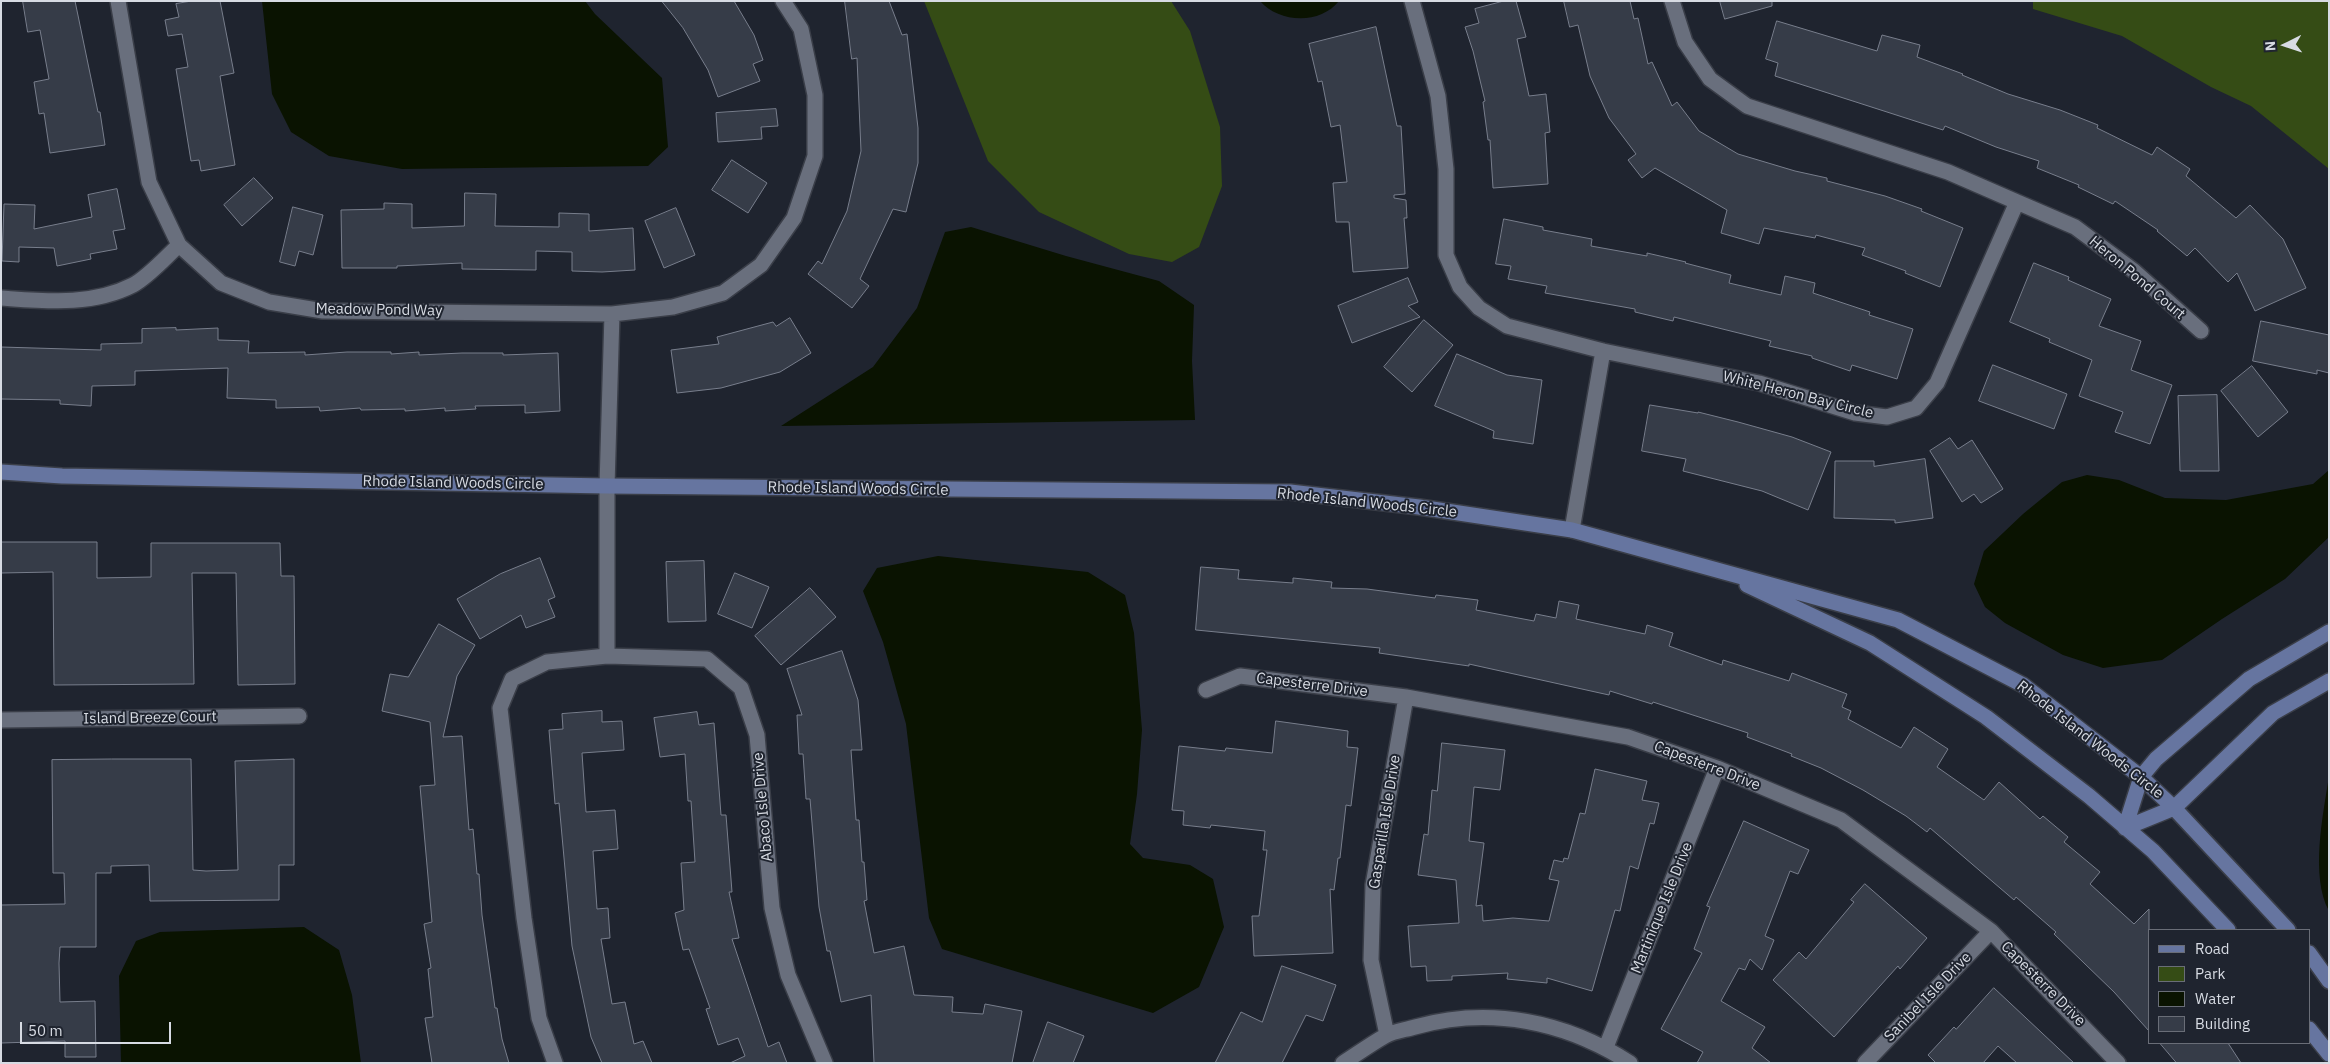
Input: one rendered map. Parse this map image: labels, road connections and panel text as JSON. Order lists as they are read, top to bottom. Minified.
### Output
{"streets":{"street":["Heron Pond Court","Meadow Pond Way","White Heron Bay Circle","Rhode Island Woods Circle","Capesterre Drive","Island Breeze Court","Abaco Isle Drive","Gasparilla Isle Drive","Martinique Isle Drive","Sanibel Isle Drive"]},"crossings":[["Heron Pond Court","White Heron Bay Circle"],["Capesterre Drive","Gasparilla Isle Drive"],["Capesterre Drive","Martinique Isle Drive"],["Capesterre Drive","Sanibel Isle Drive"]],"legend":["Road","Park","Water","Building"],"scale_bar":"50 m","north":"left"}
